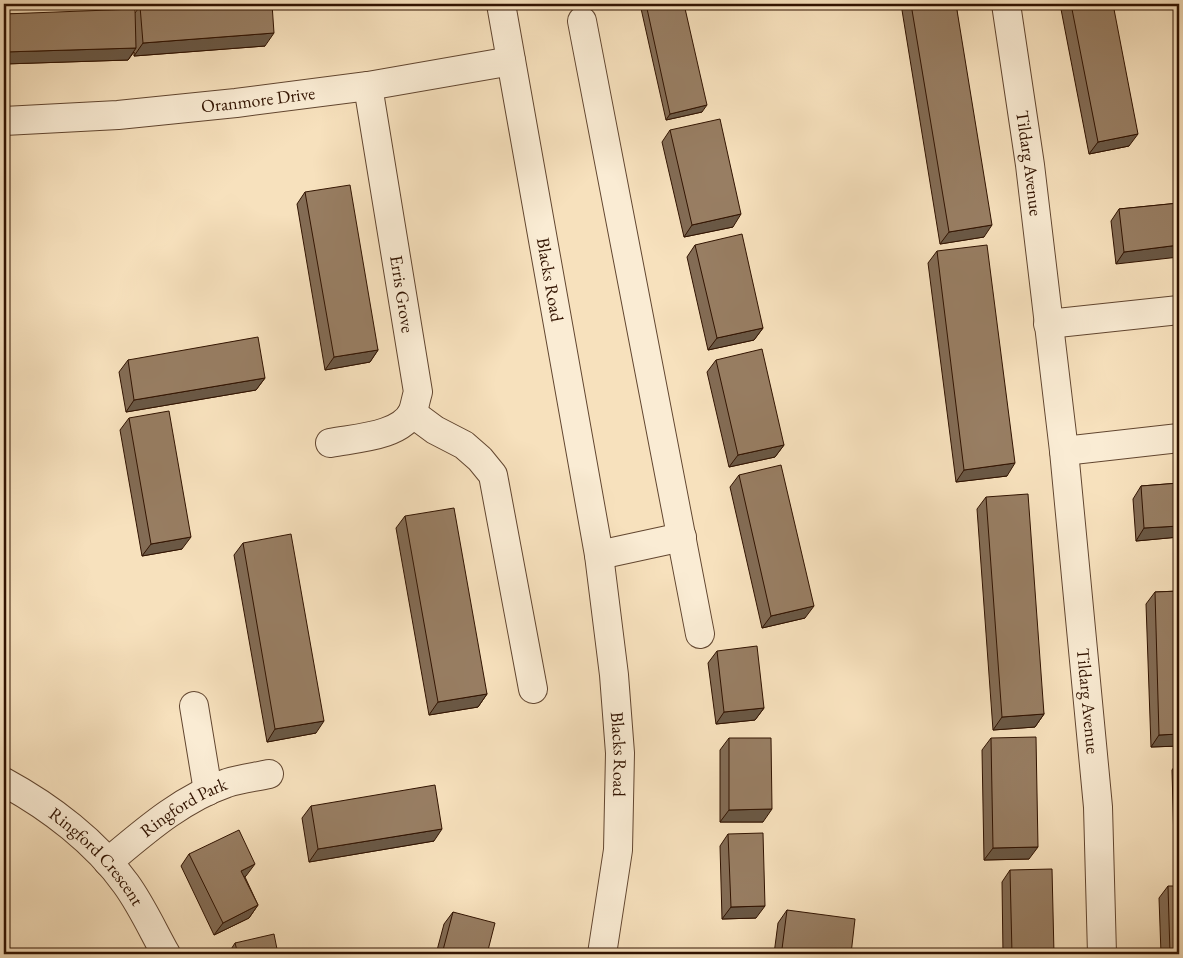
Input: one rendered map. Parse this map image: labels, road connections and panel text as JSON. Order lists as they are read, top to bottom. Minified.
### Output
{"streets":{"street":["Oranmore Drive","Tildarg Avenue","Blacks Road","Erris Grove","Ringford Park","Ringford Crescent"]},"crossings":[["Oranmore Drive","Blacks Road"],["Oranmore Drive","Erris Grove"],["Ringford Park","Ringford Crescent"]]}
